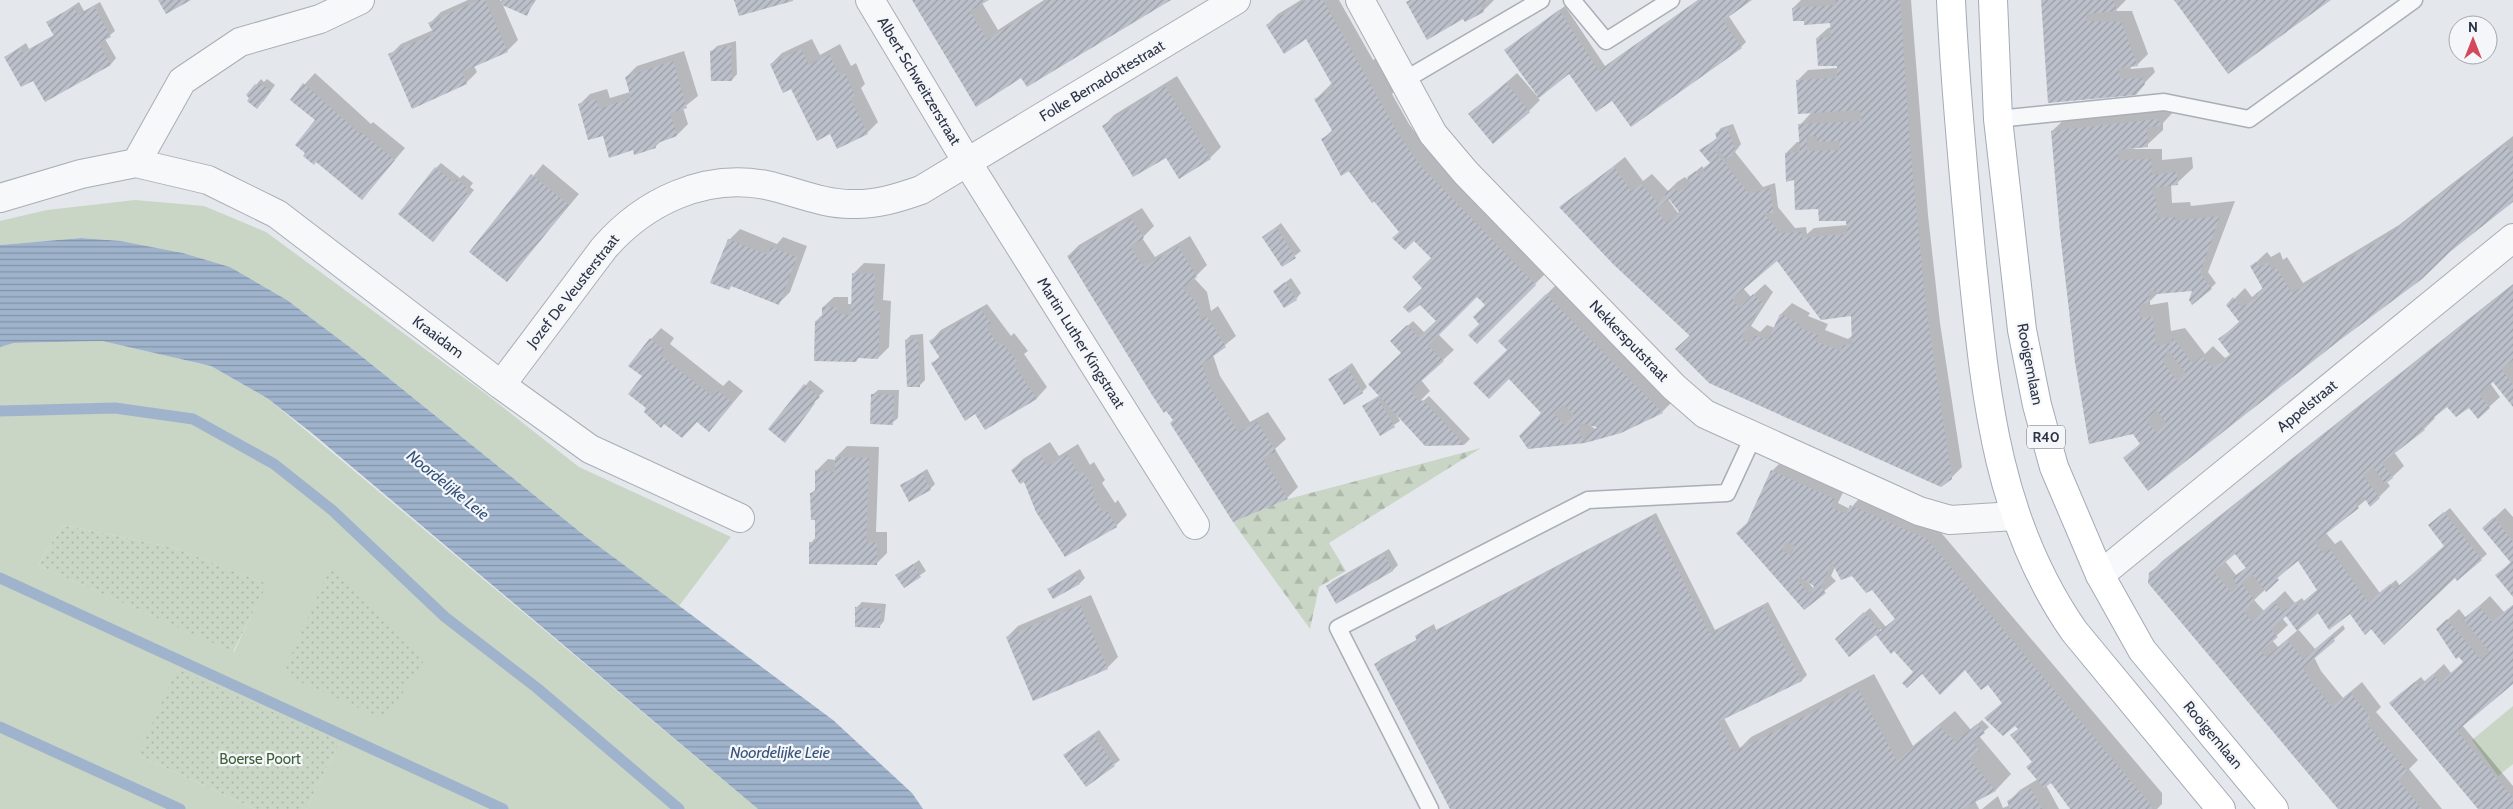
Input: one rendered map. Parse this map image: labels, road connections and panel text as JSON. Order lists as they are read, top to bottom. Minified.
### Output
{"streets":{"main road":["Rooigemlaan","R40"],"street":["Albert Schweitzerstraat","Folke Bernadottestraat","Jozef De Veusterstraat","Kraaidam","Nekkersputstraat","Martin Luther Kingstraat","Appelstraat"]},"crossings":[["Albert Schweitzerstraat","Folke Bernadottestraat"],["Albert Schweitzerstraat","Jozef De Veusterstraat"],["Albert Schweitzerstraat","Martin Luther Kingstraat"],["Folke Bernadottestraat","Jozef De Veusterstraat"],["Folke Bernadottestraat","Martin Luther Kingstraat"],["Jozef De Veusterstraat","Kraaidam"],["Jozef De Veusterstraat","Martin Luther Kingstraat"],["Rooigemlaan","Appelstraat"]],"water":["Noordelijke Leie"],"parks":["Boerse Poort"],"north":"top"}
